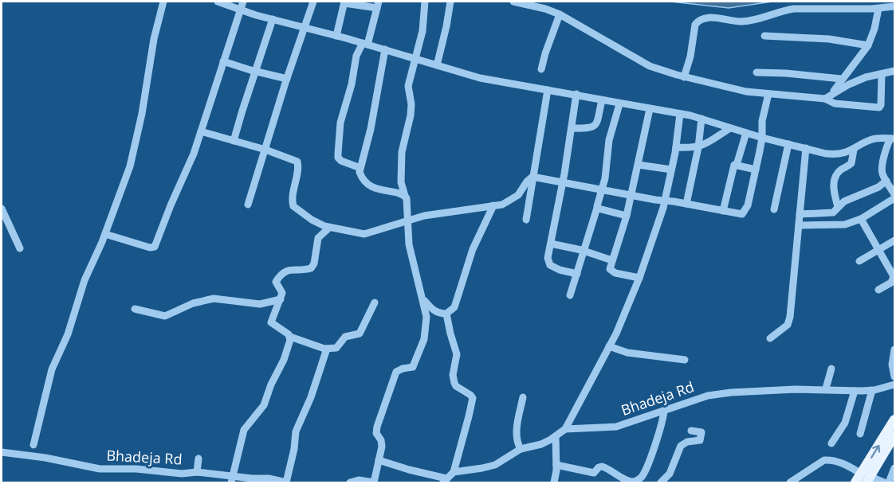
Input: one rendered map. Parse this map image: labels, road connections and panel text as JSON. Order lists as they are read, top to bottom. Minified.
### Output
{"streets":{"street":["Bhadeja Rd"]}}
